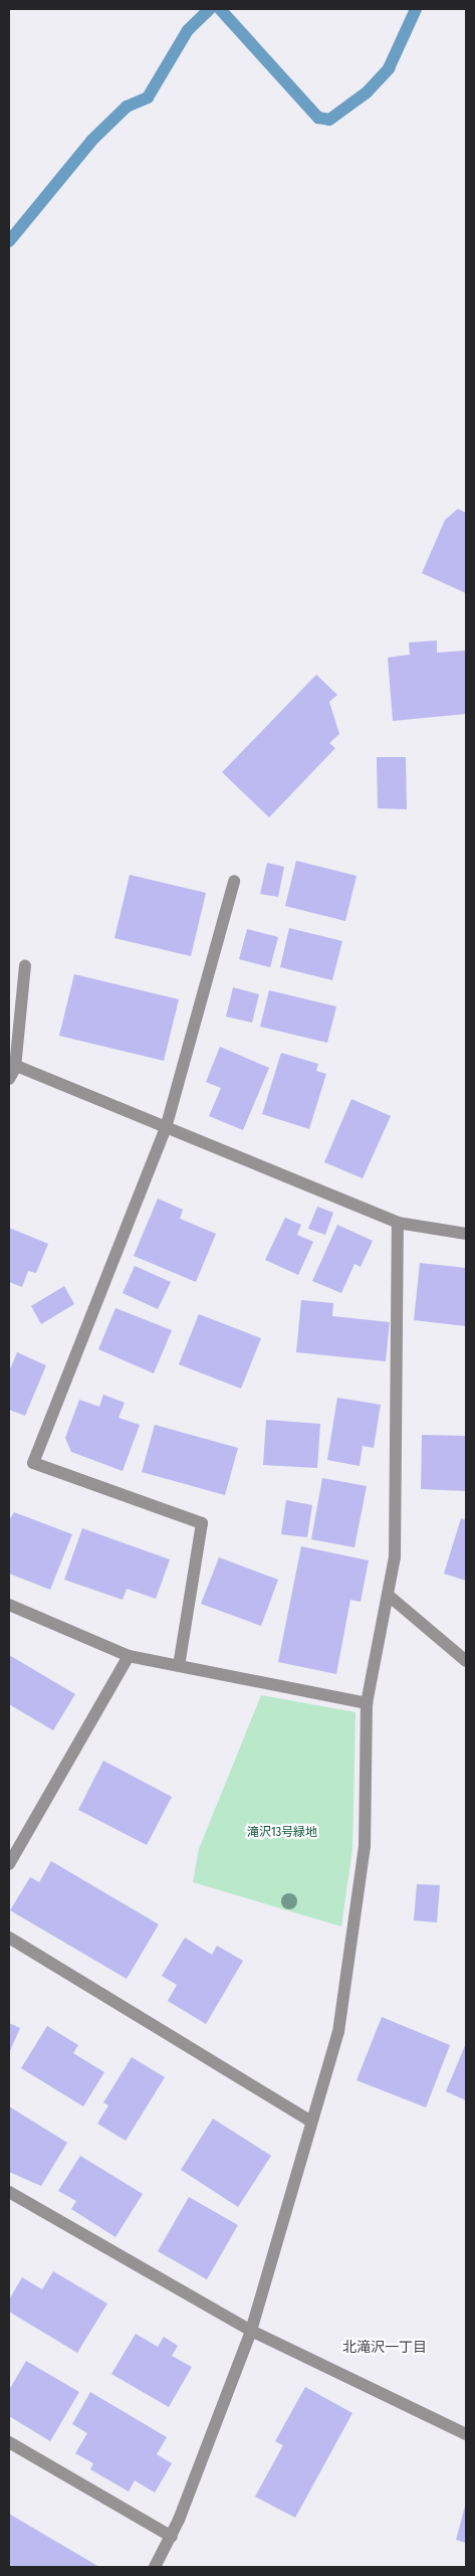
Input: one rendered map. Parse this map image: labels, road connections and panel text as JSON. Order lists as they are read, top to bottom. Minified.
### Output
{"districts":["北滝沢一丁目"],"parks":["滝沢13号緑地"]}
